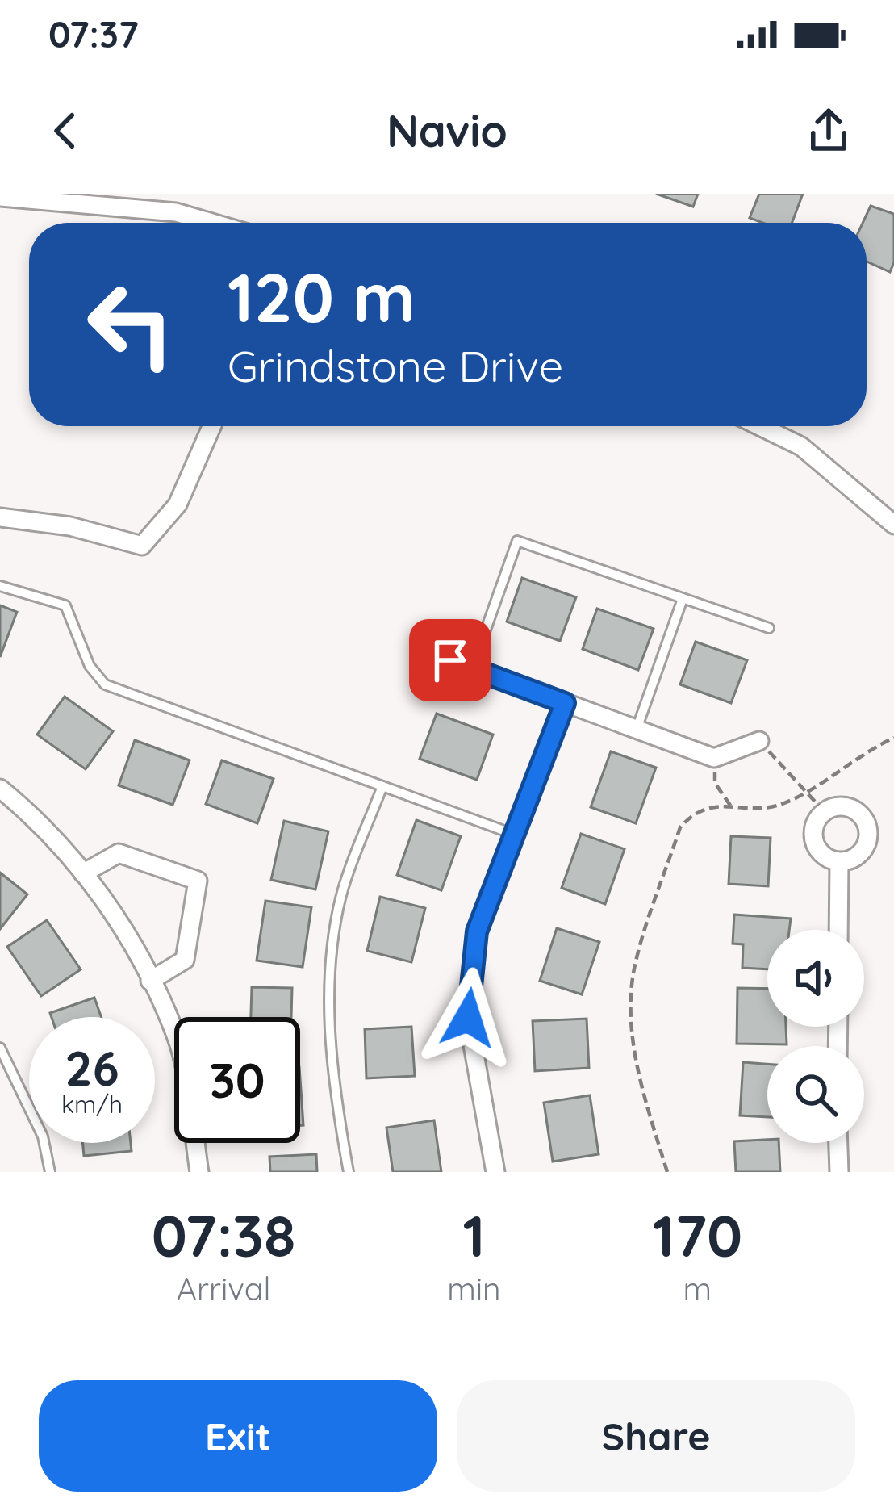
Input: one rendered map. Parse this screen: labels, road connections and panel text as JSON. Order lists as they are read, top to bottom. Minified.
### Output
{"page":{"status":"07:37","header":"Navio","turn":["120 m","Grindstone Drive"],"speed":"26 km/h","limit":"30","eta":["07:38","Arrival","1","min","170","m"],"buttons":["Exit","Share"]}}
